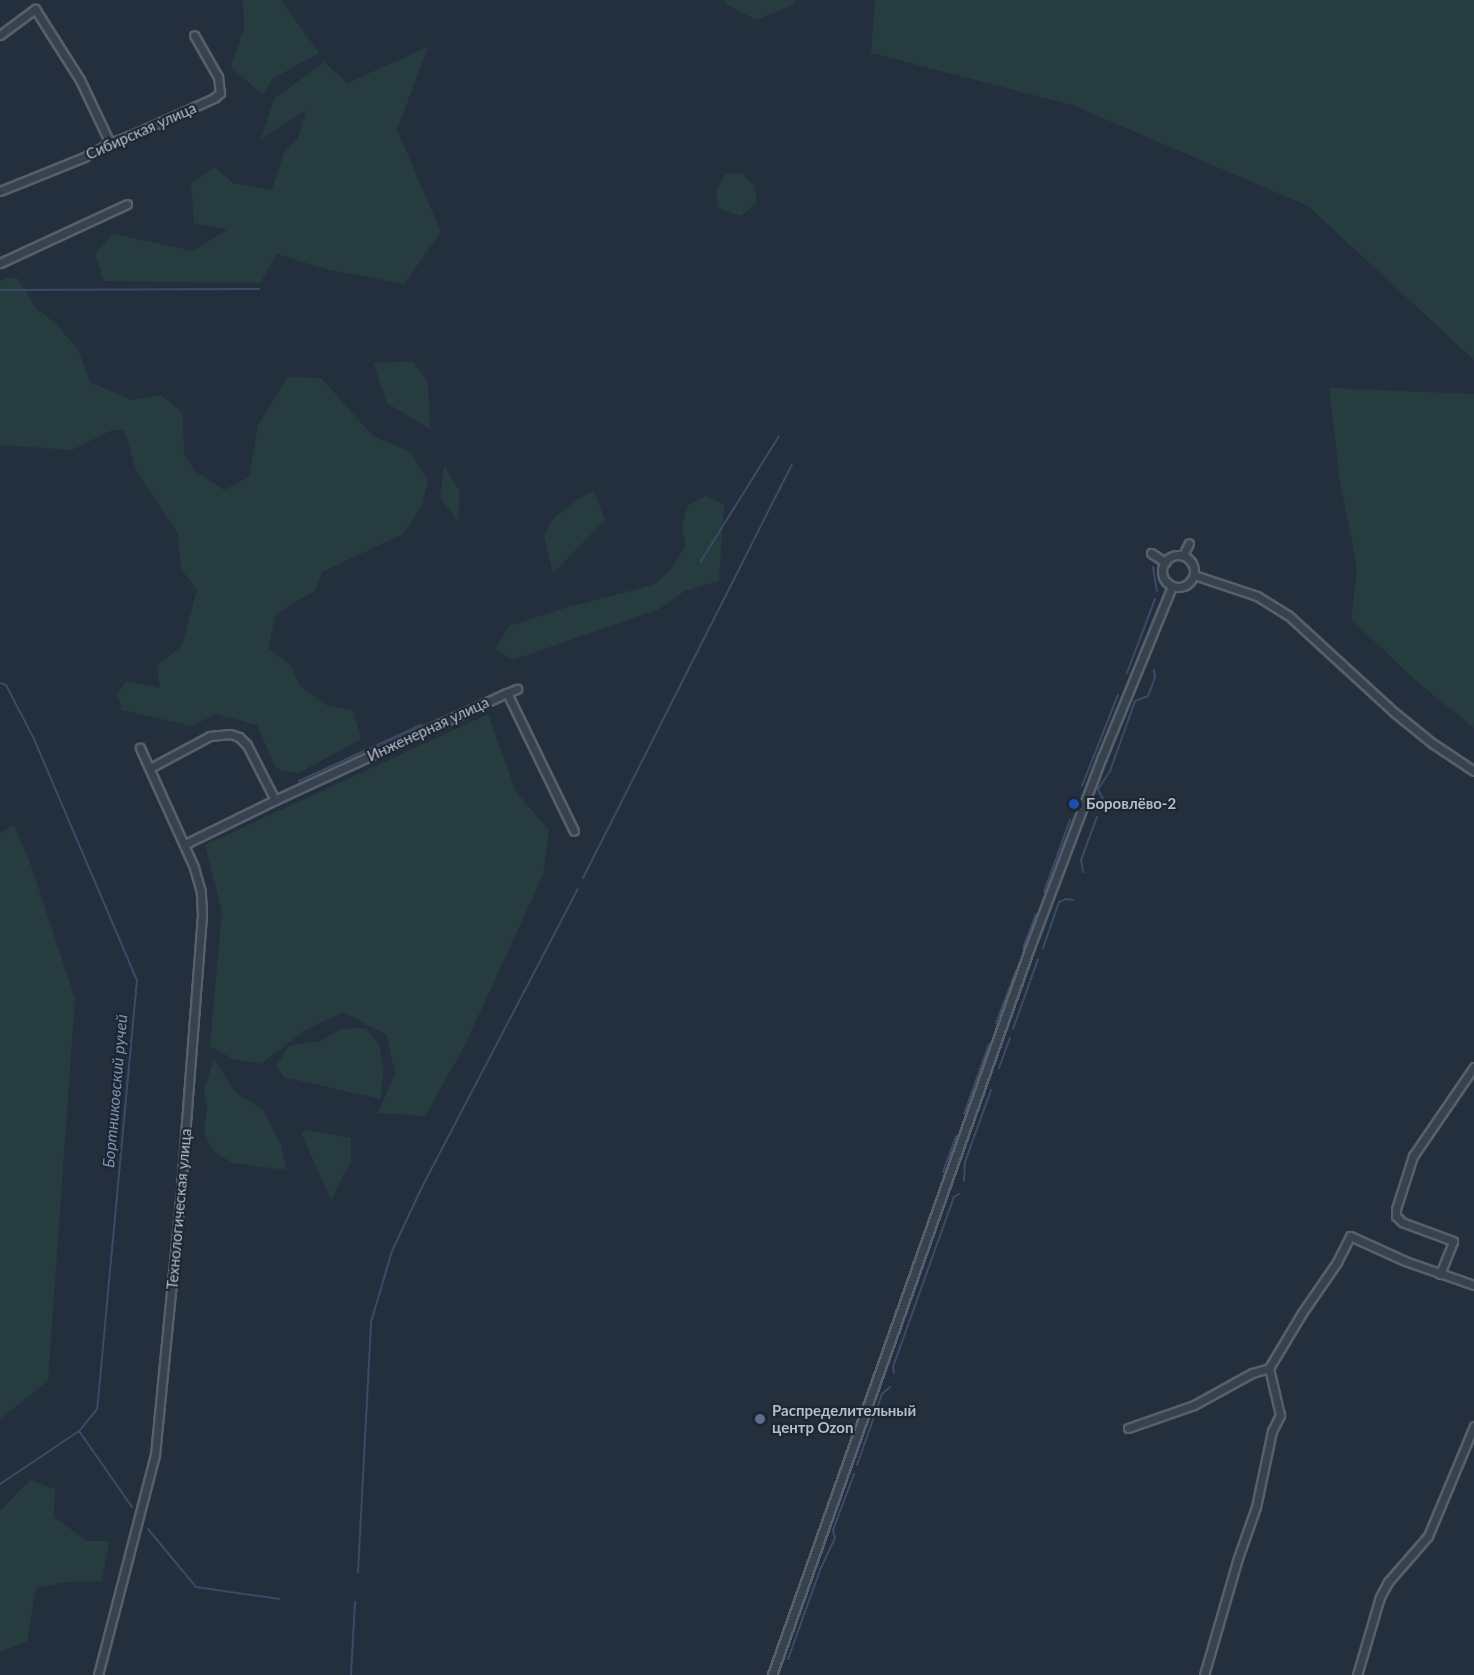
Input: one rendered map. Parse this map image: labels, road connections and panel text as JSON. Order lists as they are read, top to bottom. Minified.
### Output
{"streets":{"street":["Сибирская улица","Инженерная улица","Технологическая улица"]},"crossings":[["Инженерная улица","Технологическая улица"]],"water":["Бортниковский ручей"],"places":["Боровлёво-2","Распределительный центр Ozon"]}
